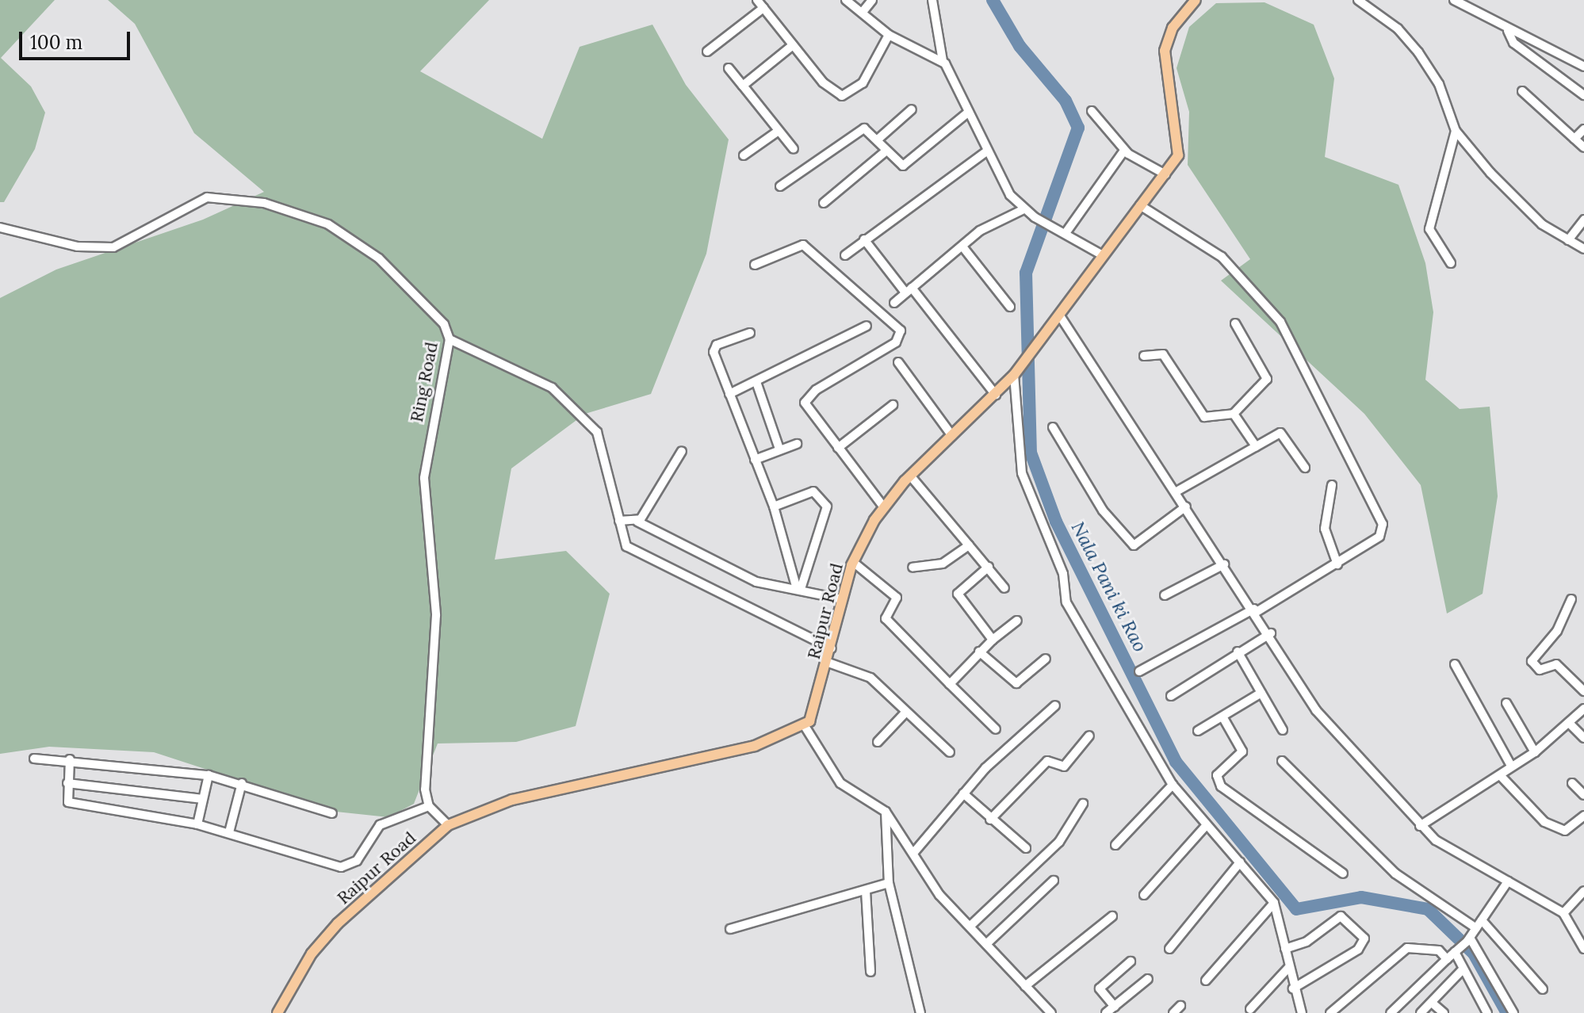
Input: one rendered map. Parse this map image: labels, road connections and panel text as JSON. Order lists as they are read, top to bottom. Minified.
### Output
{"streets":{"main road":["Raipur Road"],"street":["Ring Road"]},"water":["Nala Pani ki Rao"],"scale_bar":"100 m"}
